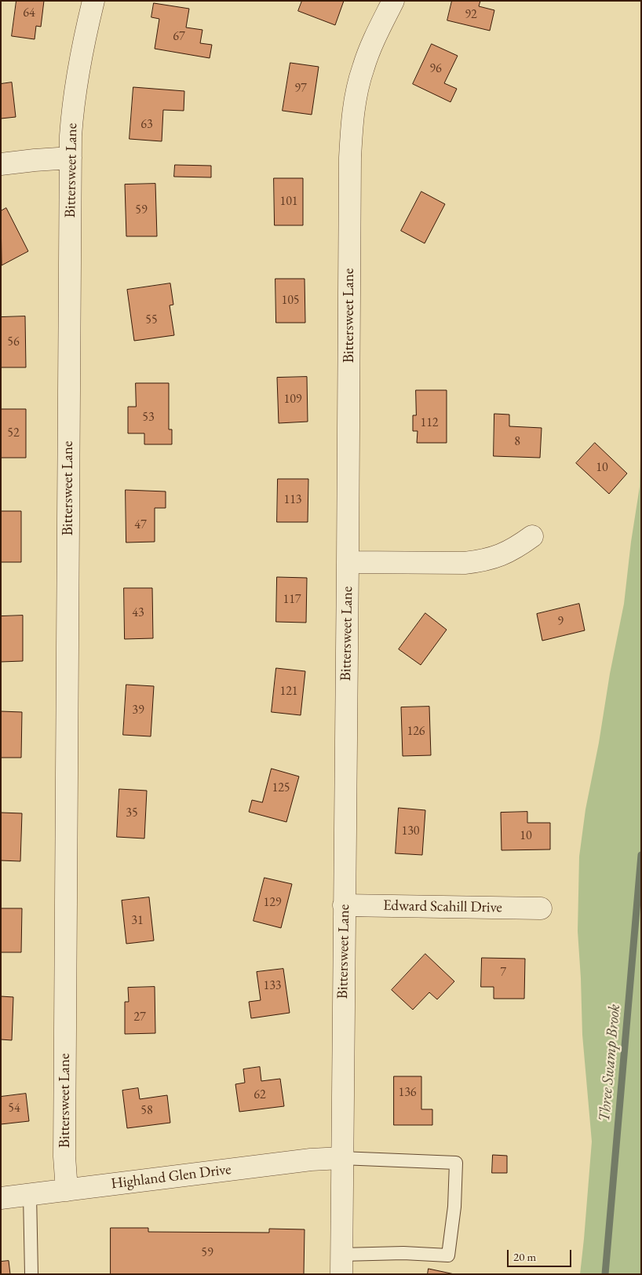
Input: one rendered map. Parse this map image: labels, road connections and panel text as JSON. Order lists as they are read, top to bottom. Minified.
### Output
{"streets":{"street":["Bittersweet Lane","Edward Scahill Drive","Highland Glen Drive"]},"crossings":[["Bittersweet Lane","Edward Scahill Drive"],["Bittersweet Lane","Highland Glen Drive"]],"water":["Three Swamp Brook"],"house_numbers":["64","92","67","96","97","63","101","59","105","55","56","109","53","112","52","8","10","113","47","117","43","9","121","39","126","125","35","130","10","129","31","7","133","27","136","62","54","58","59"],"scale_bar":"20 m"}
